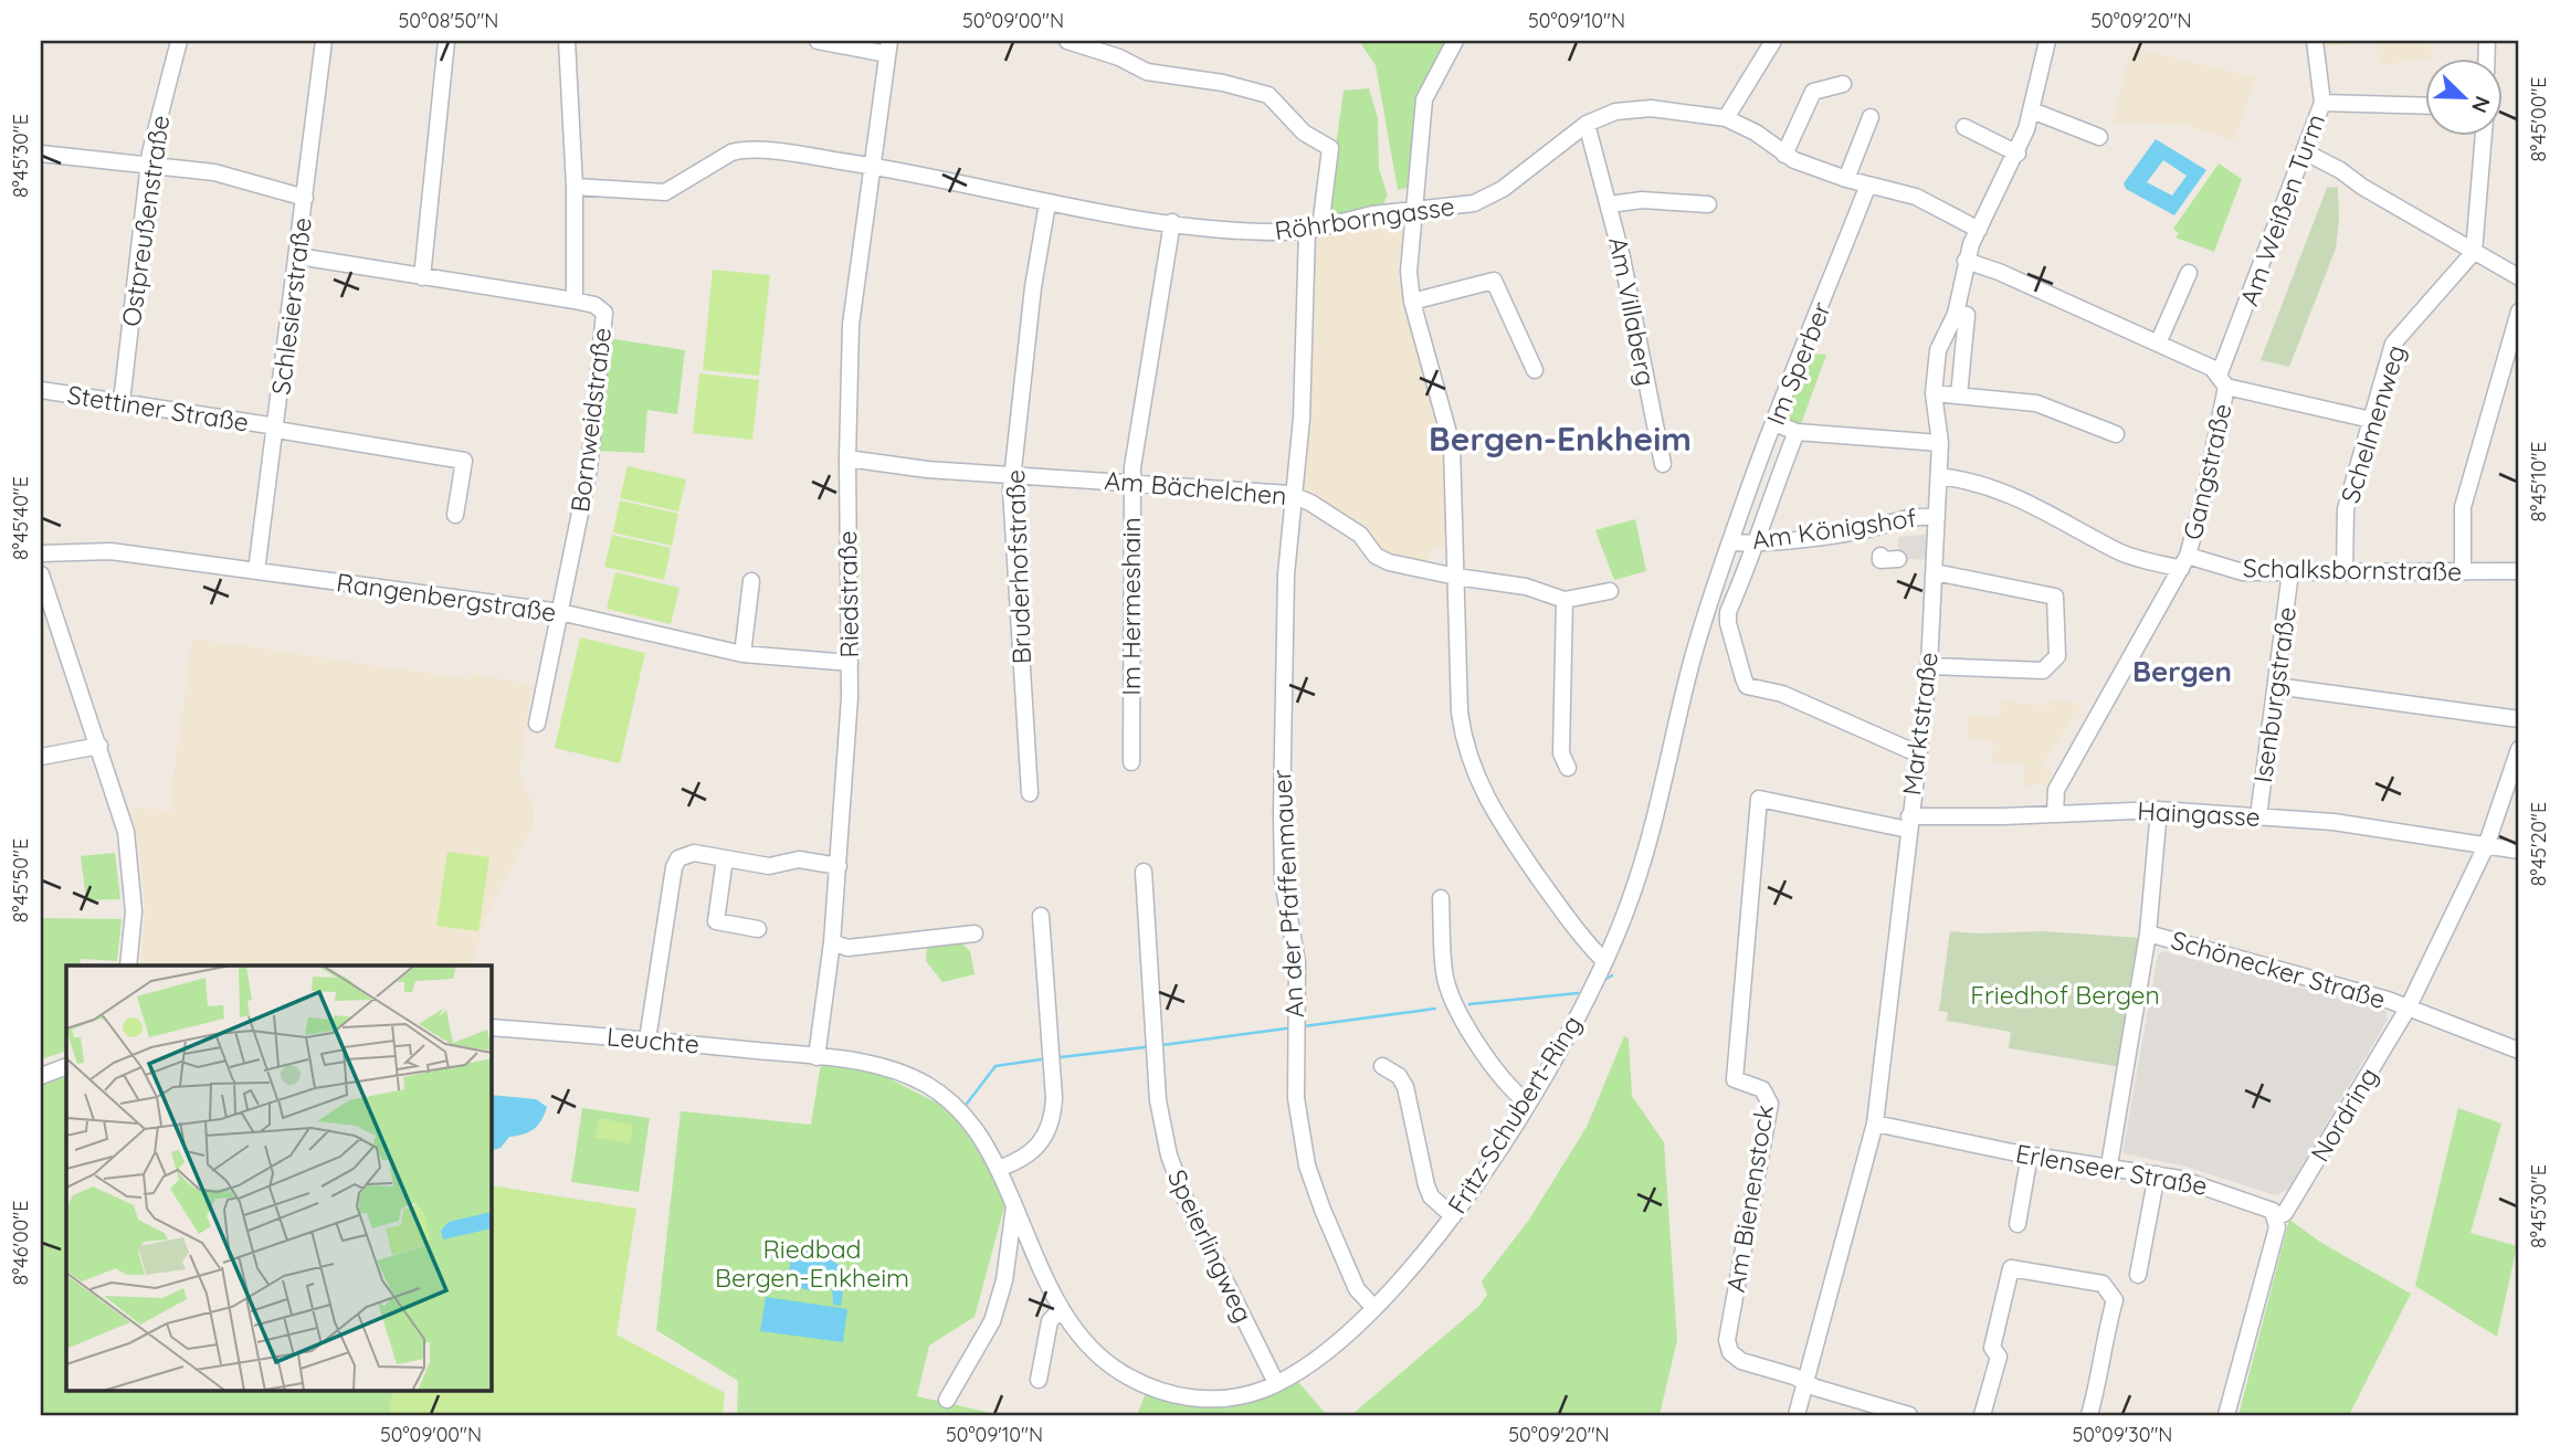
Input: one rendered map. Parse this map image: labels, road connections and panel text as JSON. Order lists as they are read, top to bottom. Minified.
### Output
{"streets":{"street":["Am Weißen Turm","Röhrborngasse","Ostpreußenstraße","Schlesierstraße","Am Villaberg","Im Sperber","Stettiner Straße","Bornweidstraße","Schelmenweg","Gangstraße","Am Bächelchen","Am Königshof","Bruderhofstraße","Schalksbornstraße","Riedstraße","Rangenbergstraße","Im Hermeshain","Isenburgstraße","Marktstraße","Haingasse","An der Pfaffenmauer","Schönecker Straße","Leuchte","Fritz-Schubert-Ring","Nordring","Erlenseer Straße","Am Bienenstock","Speierlingweg"]},"crossings":[["Am Weißen Turm","Gangstraße"],["Röhrborngasse","Am Villaberg"],["Röhrborngasse","Im Sperber"],["Röhrborngasse","Bornweidstraße"],["Röhrborngasse","Bruderhofstraße"],["Röhrborngasse","Riedstraße"],["Röhrborngasse","Im Hermeshain"],["Röhrborngasse","Marktstraße"],["Röhrborngasse","An der Pfaffenmauer"],["Ostpreußenstraße","Stettiner Straße"],["Schlesierstraße","Stettiner Straße"],["Schlesierstraße","Rangenbergstraße"],["Im Sperber","Am Königshof"],["Im Sperber","Marktstraße"],["Im Sperber","Fritz-Schubert-Ring"],["Bornweidstraße","Rangenbergstraße"],["Schelmenweg","Schalksbornstraße"],["Gangstraße","Schalksbornstraße"],["Gangstraße","Marktstraße"],["Gangstraße","Haingasse"],["Am Bächelchen","Bruderhofstraße"],["Am Bächelchen","Riedstraße"],["Am Bächelchen","Im Hermeshain"],["Am Bächelchen","An der Pfaffenmauer"],["Am Königshof","Marktstraße"],["Am Königshof","Fritz-Schubert-Ring"],["Schalksbornstraße","Isenburgstraße"],["Schalksbornstraße","Marktstraße"],["Riedstraße","Rangenbergstraße"],["Riedstraße","Leuchte"],["Riedstraße","Fritz-Schubert-Ring"],["Isenburgstraße","Haingasse"],["Marktstraße","Haingasse"],["Marktstraße","Erlenseer Straße"],["Marktstraße","Am Bienenstock"],["Haingasse","Nordring"],["Haingasse","Am Bienenstock"],["An der Pfaffenmauer","Fritz-Schubert-Ring"],["Schönecker Straße","Nordring"],["Leuchte","Fritz-Schubert-Ring"],["Fritz-Schubert-Ring","Speierlingweg"],["Nordring","Erlenseer Straße"]],"districts":["Bergen-Enkheim","Bergen"],"parks":["Friedhof Bergen","Riedbad Bergen-Enkheim"],"north":"bottom right","coordinates":["50°08'50\"N","50°09'00\"N","50°09'10\"N","50°09'20\"N","8°45'00\"E","8°45'30\"E","8°45'10\"E","8°45'40\"E","8°45'20\"E","8°45'50\"E","8°46'00\"E","50°09'30\"N"]}
